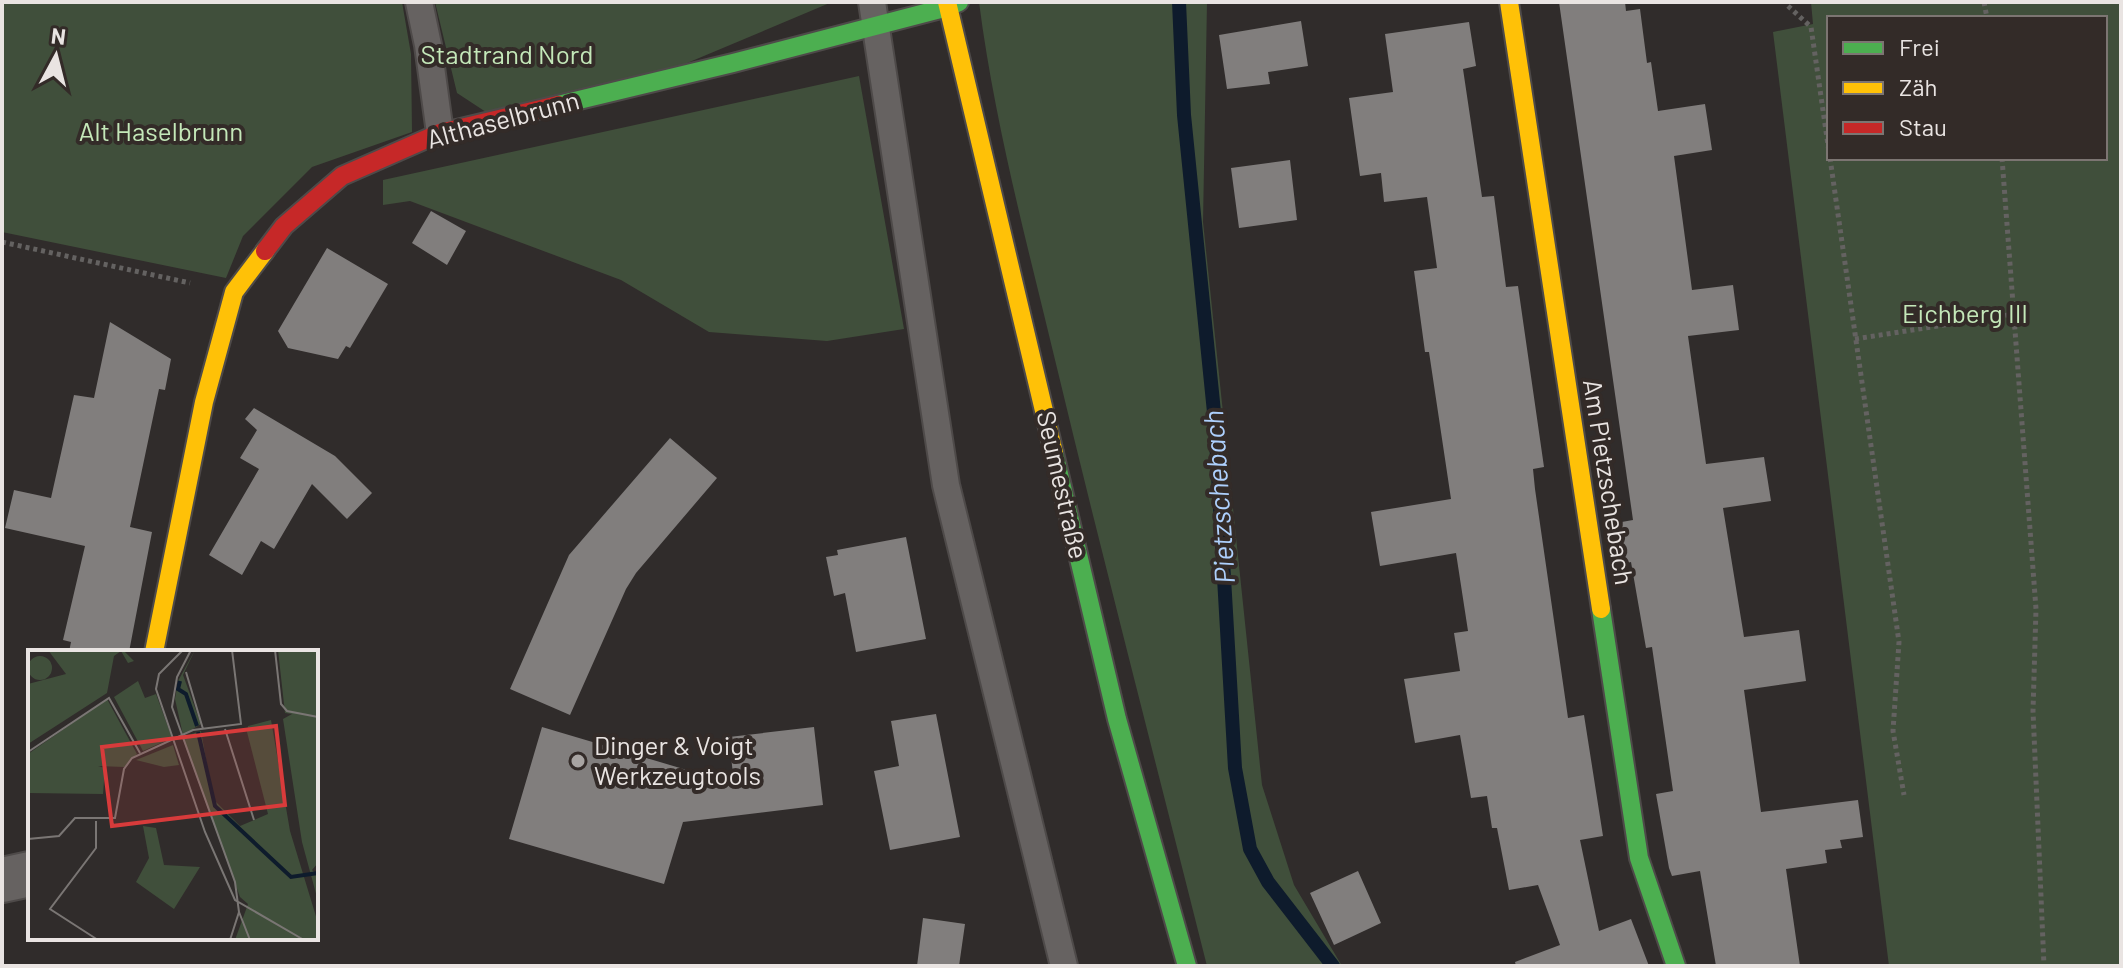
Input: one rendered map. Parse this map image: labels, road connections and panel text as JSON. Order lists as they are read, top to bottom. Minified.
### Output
{"streets":{"street":["Althaselbrunn","Am Pietzschebach","Seumestraße"]},"crossings":[["Althaselbrunn","Seumestraße"]],"water":["Pietzschebach"],"parks":["Stadtrand Nord","Alt Haselbrunn","Eichberg III"],"places":["Dinger & Voigt Werkzeugtools"],"legend":["Frei","Zäh","Stau"],"north":"top"}
